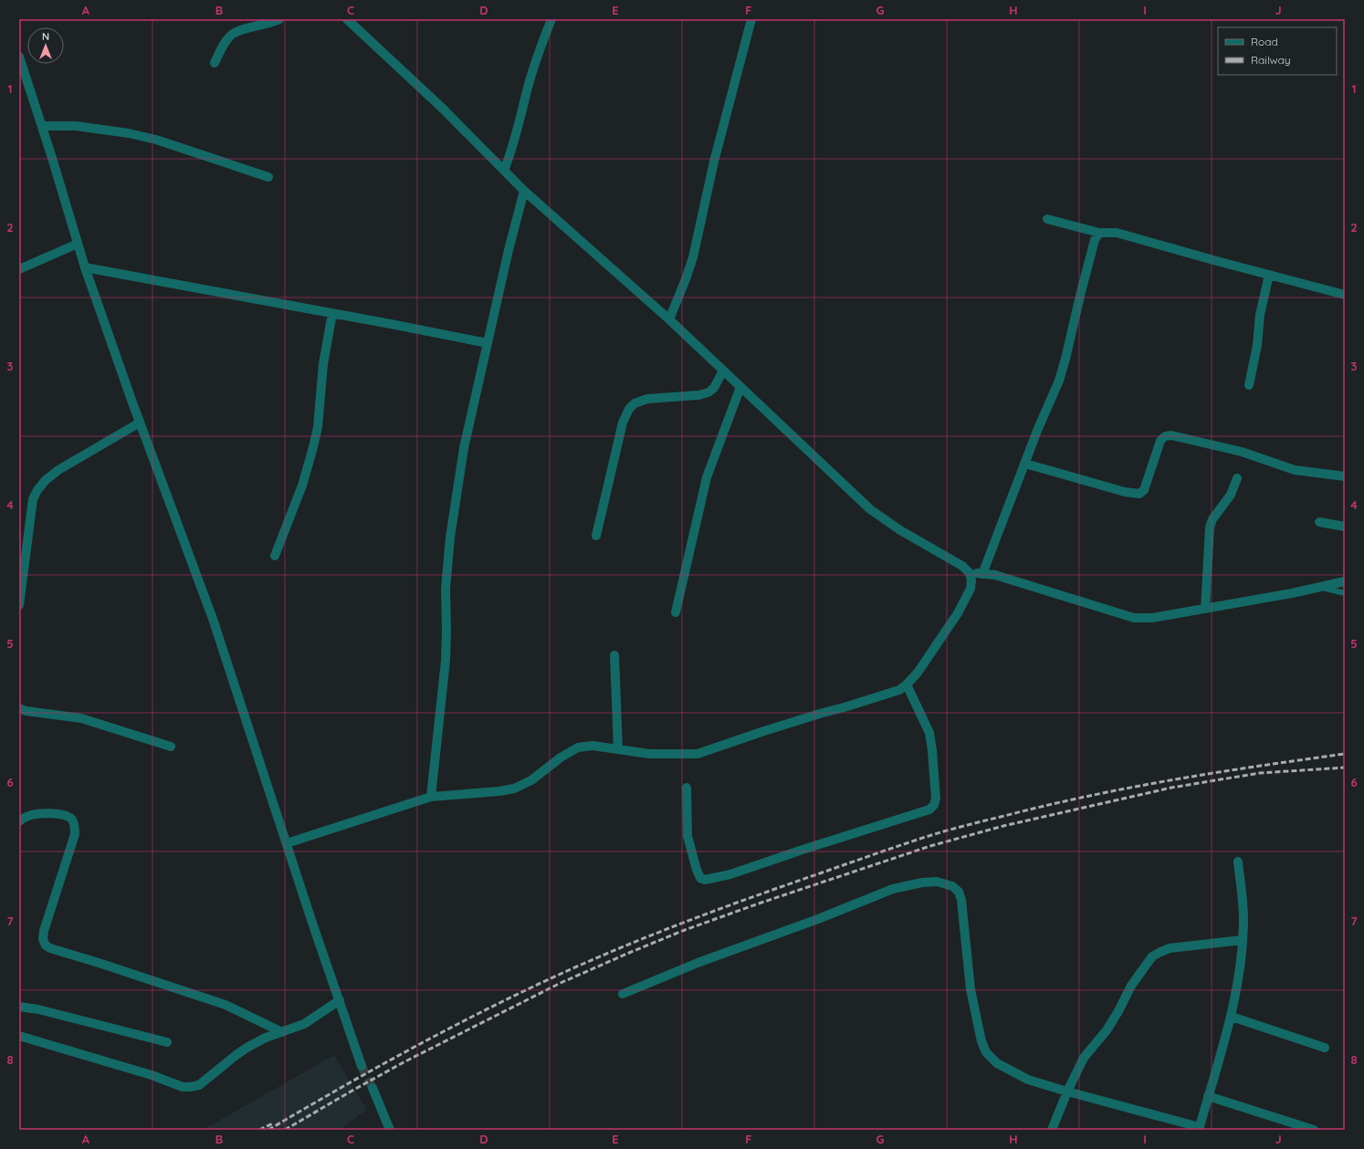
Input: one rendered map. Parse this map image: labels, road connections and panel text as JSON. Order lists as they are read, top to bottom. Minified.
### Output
{"legend":["Road","Railway"],"north":"top","grid":{"columns":["A","B","C","D","E","F","G","H","I","J"],"rows":["1","2","3","4","5","6","7","8"]}}
